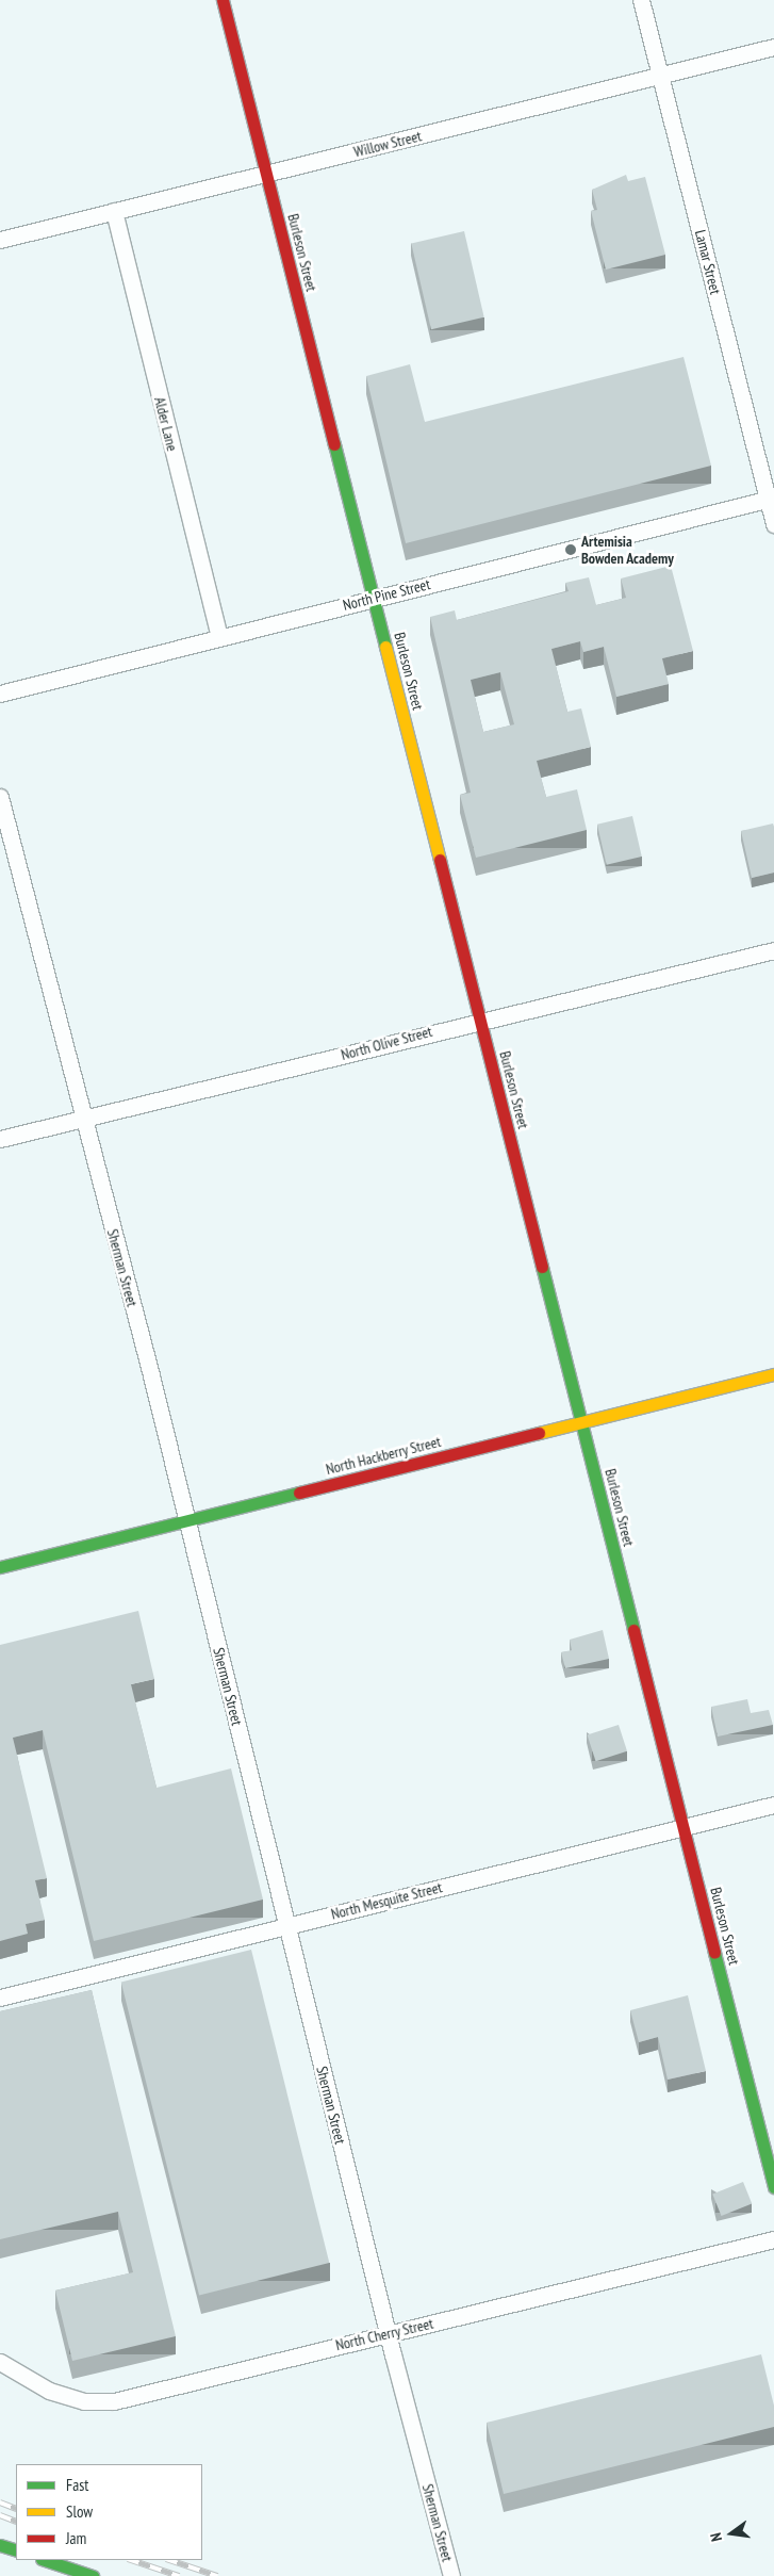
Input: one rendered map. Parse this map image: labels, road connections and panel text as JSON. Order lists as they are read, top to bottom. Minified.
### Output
{"streets":{"street":["Willow Street","Burleson Street","Lamar Street","Alder Lane","North Pine Street","North Olive Street","Sherman Street","North Hackberry Street","North Mesquite Street","North Cherry Street"]},"crossings":[["Willow Street","Burleson Street"],["Willow Street","Lamar Street"],["Willow Street","Alder Lane"],["Burleson Street","North Pine Street"],["Burleson Street","North Olive Street"],["Burleson Street","North Hackberry Street"],["Burleson Street","North Mesquite Street"],["Lamar Street","North Pine Street"],["Alder Lane","North Pine Street"],["North Olive Street","Sherman Street"],["Sherman Street","North Hackberry Street"],["Sherman Street","North Mesquite Street"],["Sherman Street","North Cherry Street"]],"places":["Artemisia Bowden Academy"],"legend":["Fast","Slow","Jam"],"north":"left"}
